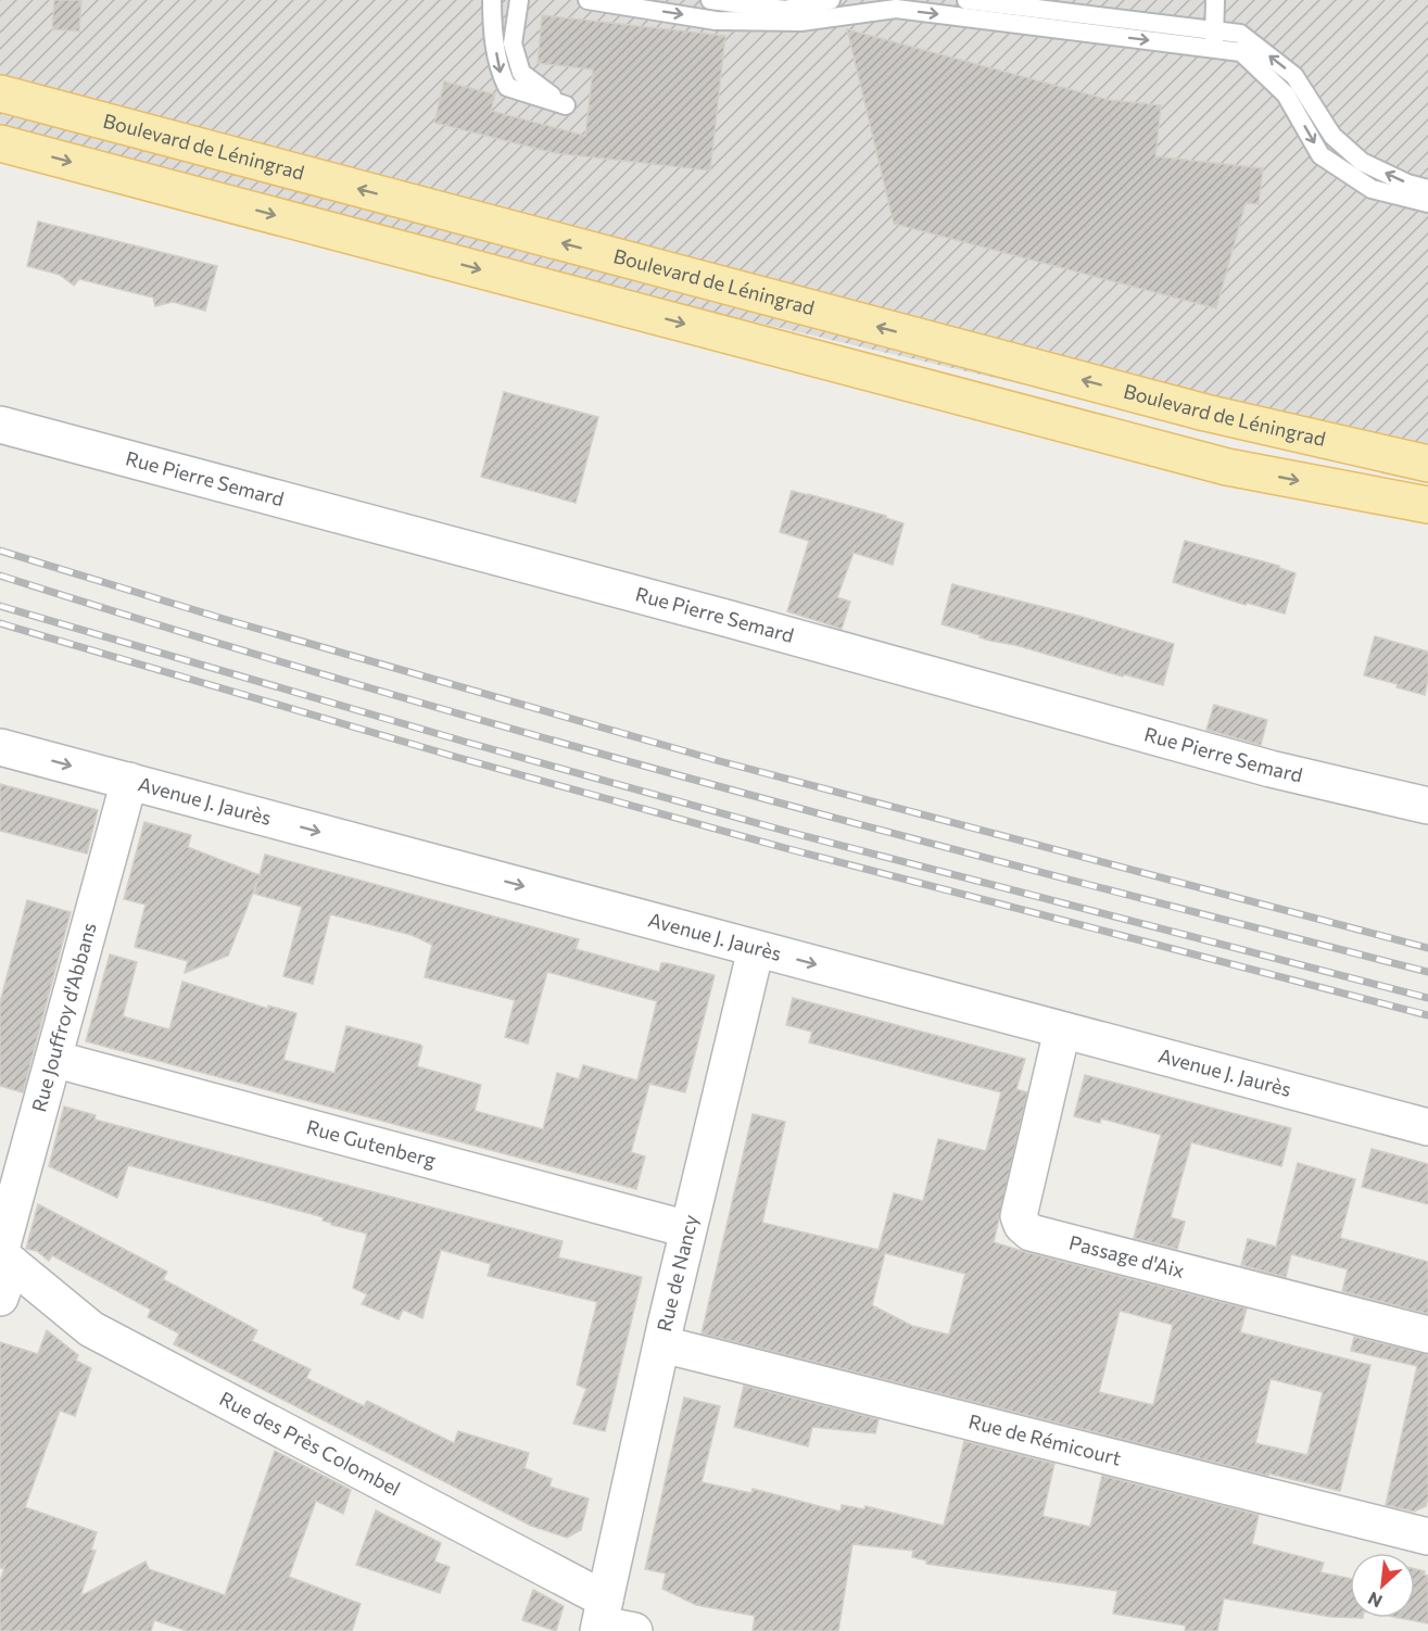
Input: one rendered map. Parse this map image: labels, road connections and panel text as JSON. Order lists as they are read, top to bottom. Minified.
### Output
{"streets":{"main road":["Boulevard de Léningrad"],"street":["Rue Pierre Semard","Avenue J. Jaurès","Rue Jouffroy d'Abbans","Rue Gutenberg","Passage d'Aix","Rue de Nancy","Rue de Rémicourt","Rue des Près Colombel"]},"crossings":[["Avenue J. Jaurès","Rue Jouffroy d'Abbans"],["Avenue J. Jaurès","Passage d'Aix"],["Avenue J. Jaurès","Rue de Nancy"],["Rue Jouffroy d'Abbans","Rue Gutenberg"],["Rue Jouffroy d'Abbans","Rue des Près Colombel"],["Rue Gutenberg","Rue de Nancy"],["Rue de Nancy","Rue de Rémicourt"],["Rue de Nancy","Rue des Près Colombel"]],"one_way":["Avenue J. Jaurès"],"north":"bottom left"}
